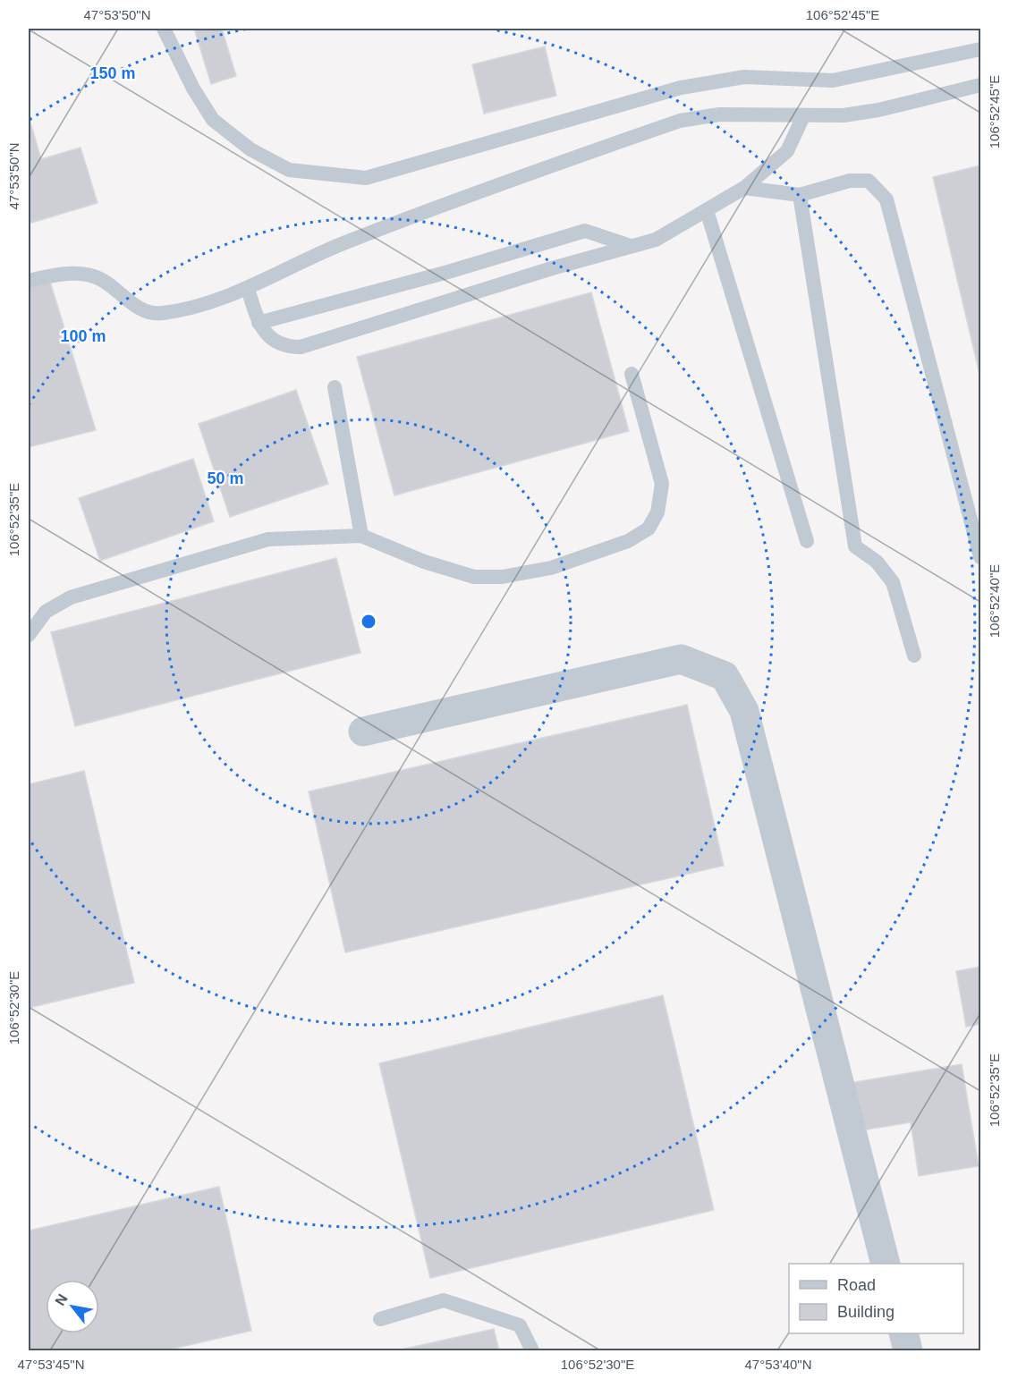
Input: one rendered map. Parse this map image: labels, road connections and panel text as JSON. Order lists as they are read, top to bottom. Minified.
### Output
{"legend":["Road","Building"],"north":"top left","coordinates":["47°53'50\"N","106°52'45\"E","106°52'35\"E","106°52'40\"E","106°52'30\"E","47°53'45\"N","47°53'40\"N"],"rings":["150 m","100 m","50 m"]}
